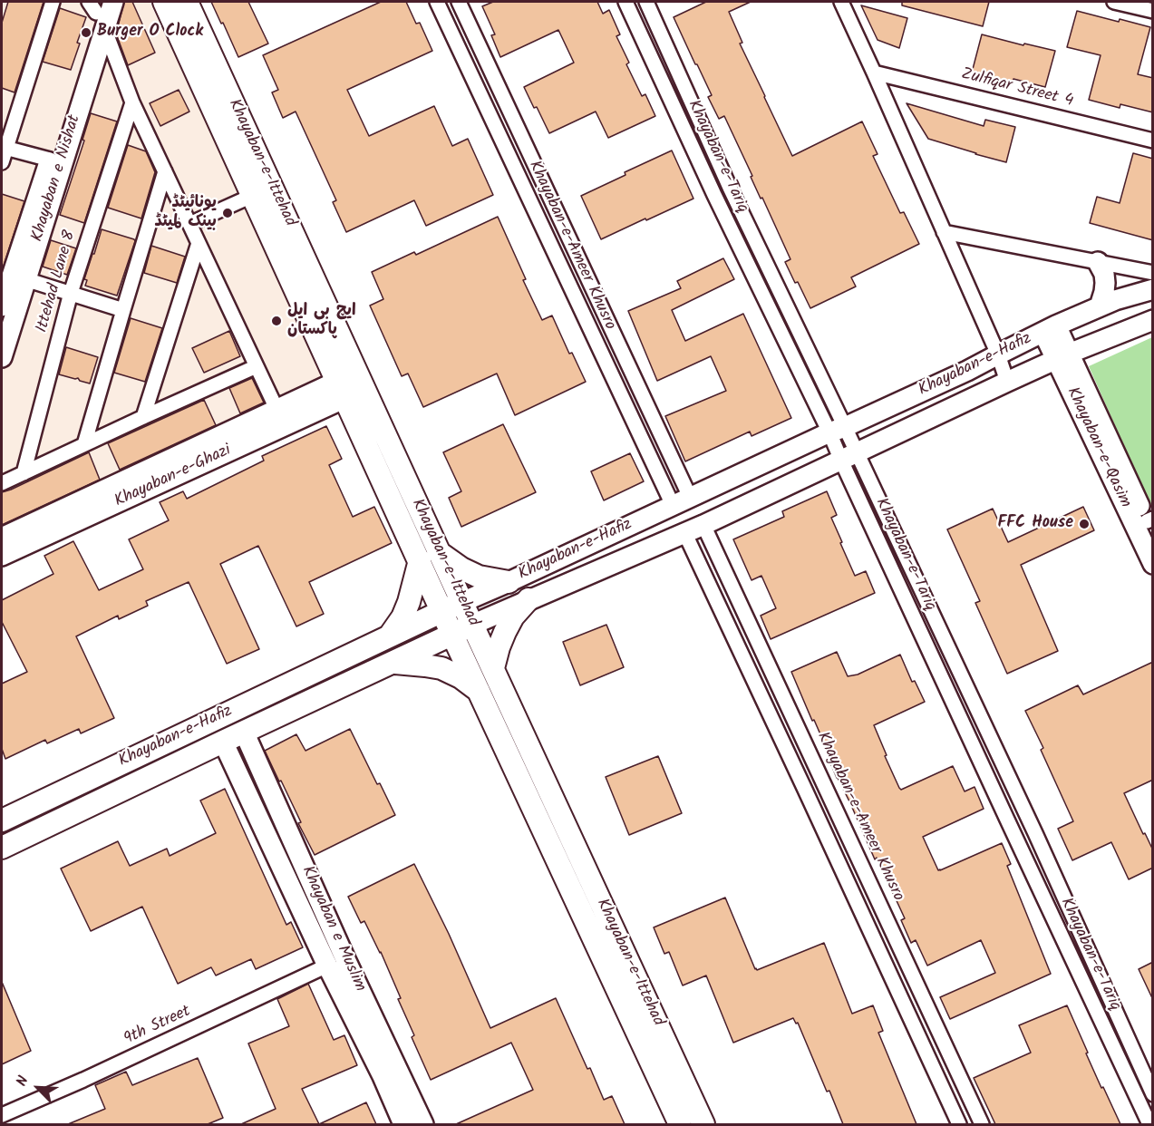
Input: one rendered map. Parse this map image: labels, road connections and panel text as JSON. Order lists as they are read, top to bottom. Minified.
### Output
{"streets":{"main road":["Khayaban-e-Ittehad","Khayaban-e-Hafiz"],"street":["Zulfiqar Street 4","Khayaban-e-Tariq","Khayaban e Nishat","Khayaban-e-Ameer Khusro","Ittehad Lane 8","Khayaban-e-Qasim","Khayaban-e-Ghazi","Khayaban e Muslim","9th Street"]},"crossings":[["Khayaban-e-Tariq","Khayaban-e-Hafiz"],["Khayaban-e-Ittehad","Khayaban-e-Hafiz"],["Khayaban-e-Ittehad","Khayaban-e-Ghazi"],["Khayaban-e-Ameer Khusro","Khayaban-e-Hafiz"],["Khayaban-e-Hafiz","Khayaban-e-Qasim"],["Khayaban-e-Hafiz","Khayaban e Muslim"]],"places":["Burger O Clock","یونائیٹڈ بینک لمیٹڈ","ایچ بی ایل پاکستان","FFC House"],"north":"top left"}
